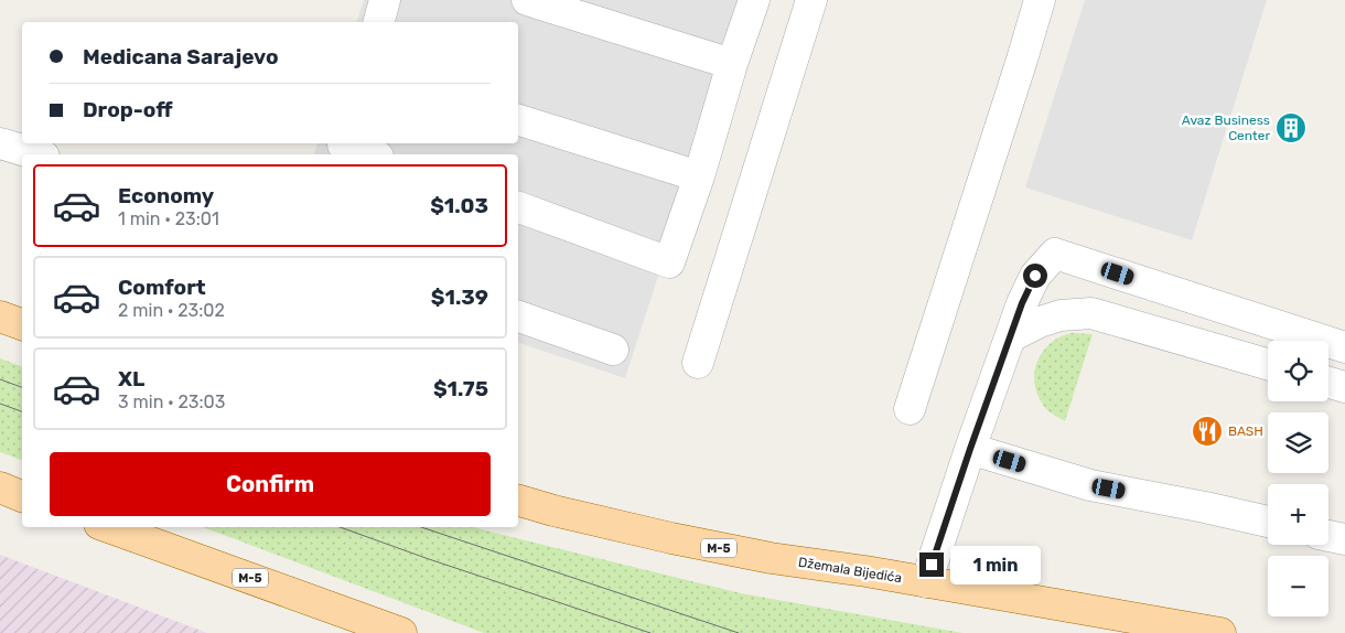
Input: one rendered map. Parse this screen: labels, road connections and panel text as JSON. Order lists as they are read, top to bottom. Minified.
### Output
{"streets":{"main road":["M-5","Džemala Bijedića"]},"places":{"building":["Avaz Business Center"],"restaurant":["BASH"]},"page":{"banner":["Medicana Sarajevo","Drop-off"],"list":[{"name":"Economy","note":"1 min · 23:01","value":"$1.03"},{"name":"Comfort","note":"2 min · 23:02","value":"$1.39"},{"name":"XL","note":"3 min · 23:03","value":"$1.75"}],"map_buttons":["+","−"],"buttons":"Confirm","bubble":"1 min"}}
